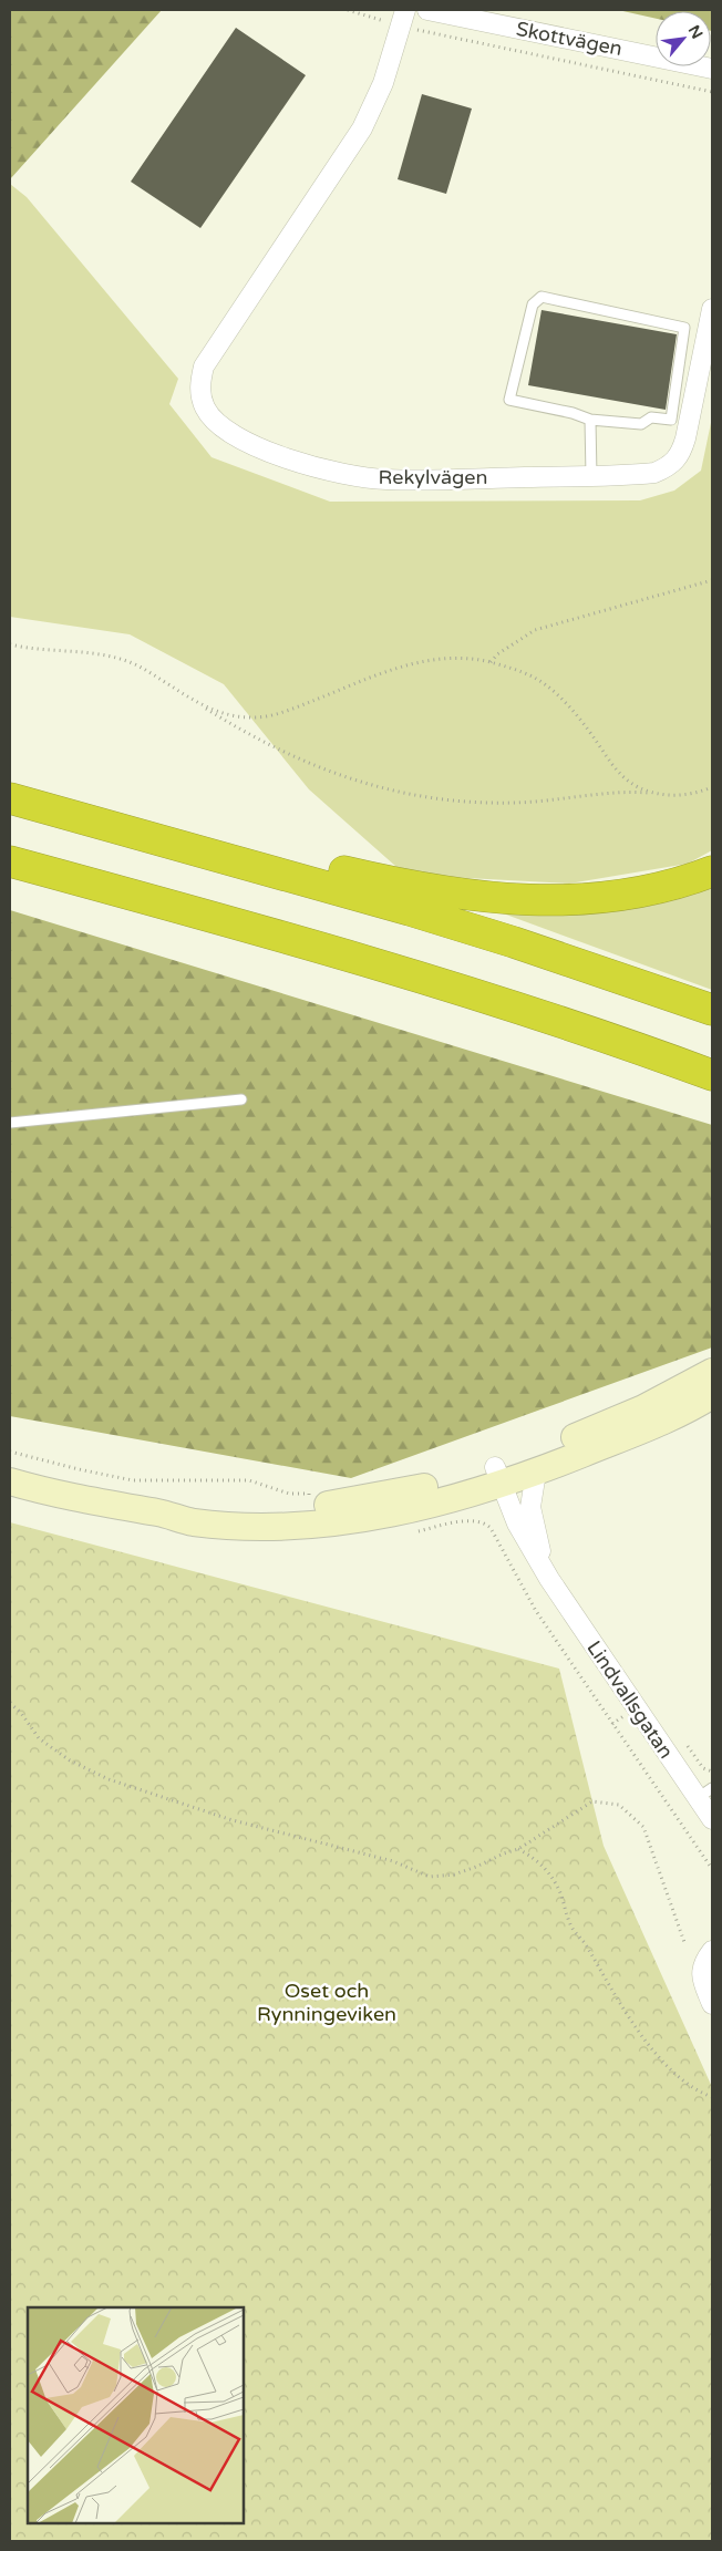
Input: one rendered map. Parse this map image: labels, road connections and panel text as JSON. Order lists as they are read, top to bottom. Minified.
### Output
{"streets":{"street":["Skottvägen","Rekylvägen","Lindvallsgatan"]},"parks":["Oset och Rynningeviken"],"north":"top right"}
